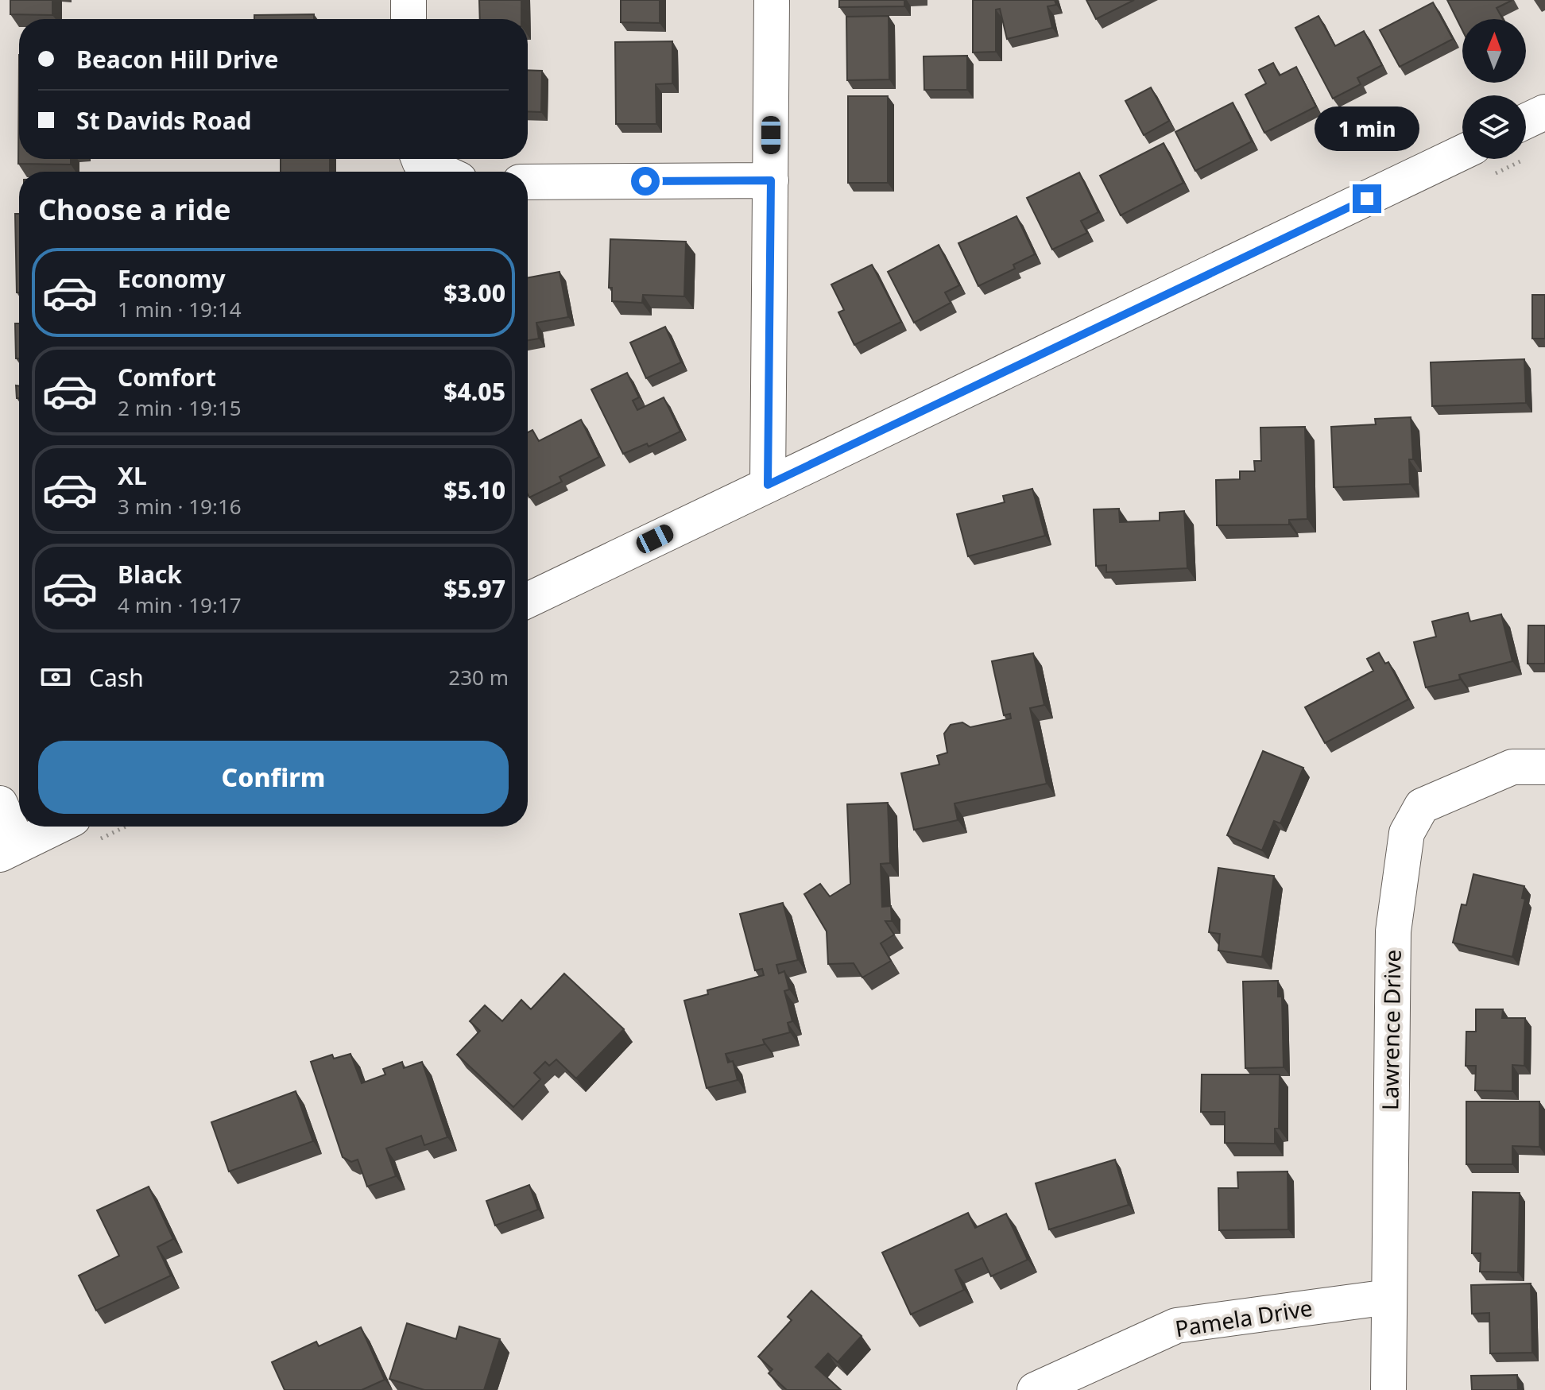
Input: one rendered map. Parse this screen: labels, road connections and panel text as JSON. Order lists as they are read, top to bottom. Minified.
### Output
{"streets":{"street":["Lawrence Drive","Pamela Drive"]},"crossings":[["Lawrence Drive","Pamela Drive"]],"north":"top","page":{"banner":["Beacon Hill Drive","St Davids Road"],"bubble":"1 min","heading":"Choose a ride","list":[{"name":"Economy","note":"1 min · 19:14","value":"$3.00"},{"name":"Comfort","note":"2 min · 19:15","value":"$4.05"},{"name":"XL","note":"3 min · 19:16","value":"$5.10"},{"name":"Black","note":"4 min · 19:17","value":"$5.97"}],"pay":["Cash","230 m"],"buttons":"Confirm"}}
